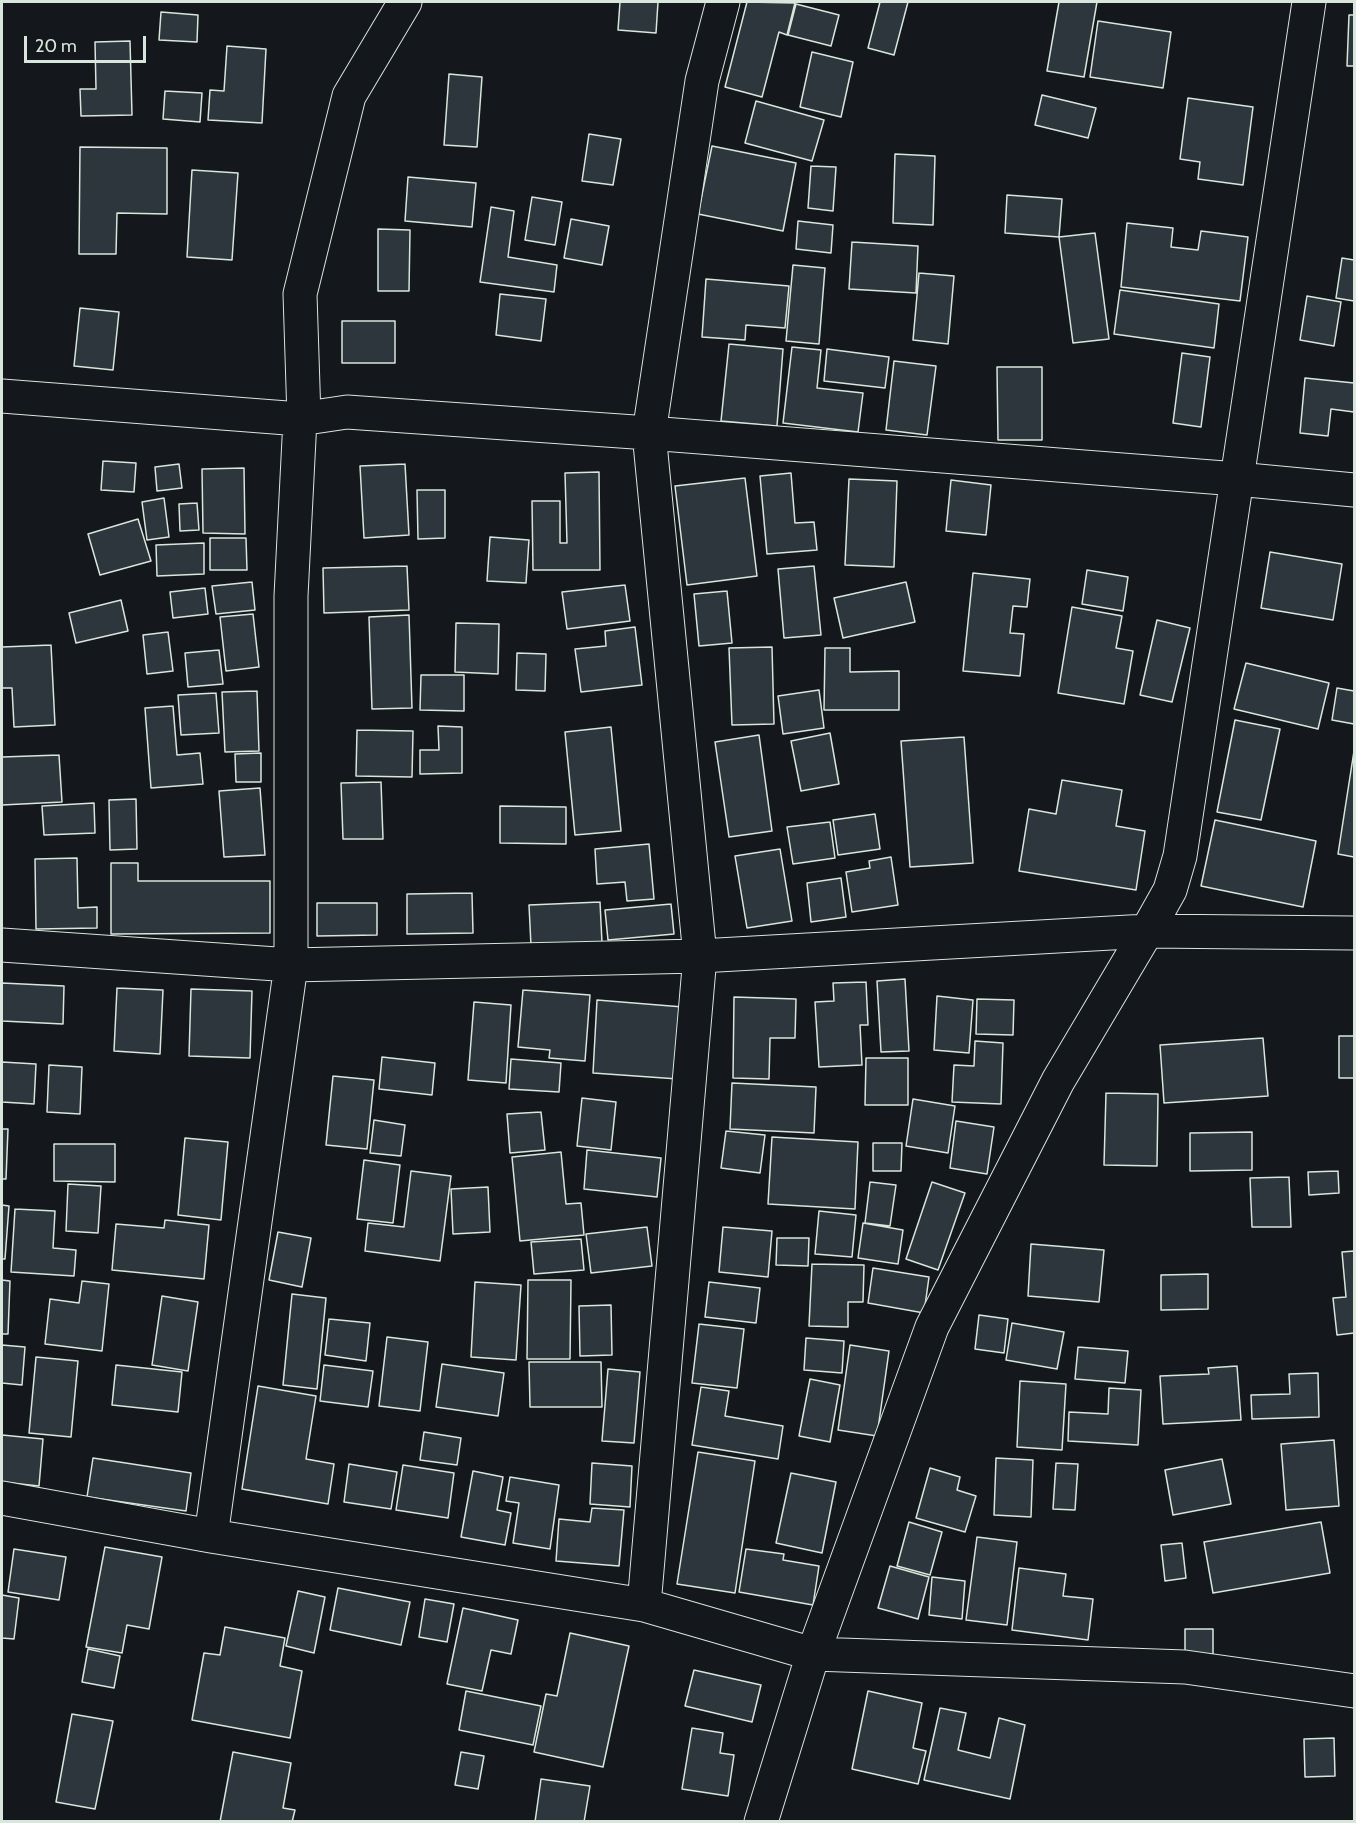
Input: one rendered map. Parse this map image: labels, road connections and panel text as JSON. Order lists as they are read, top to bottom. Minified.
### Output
{"scale_bar":"20 m"}
